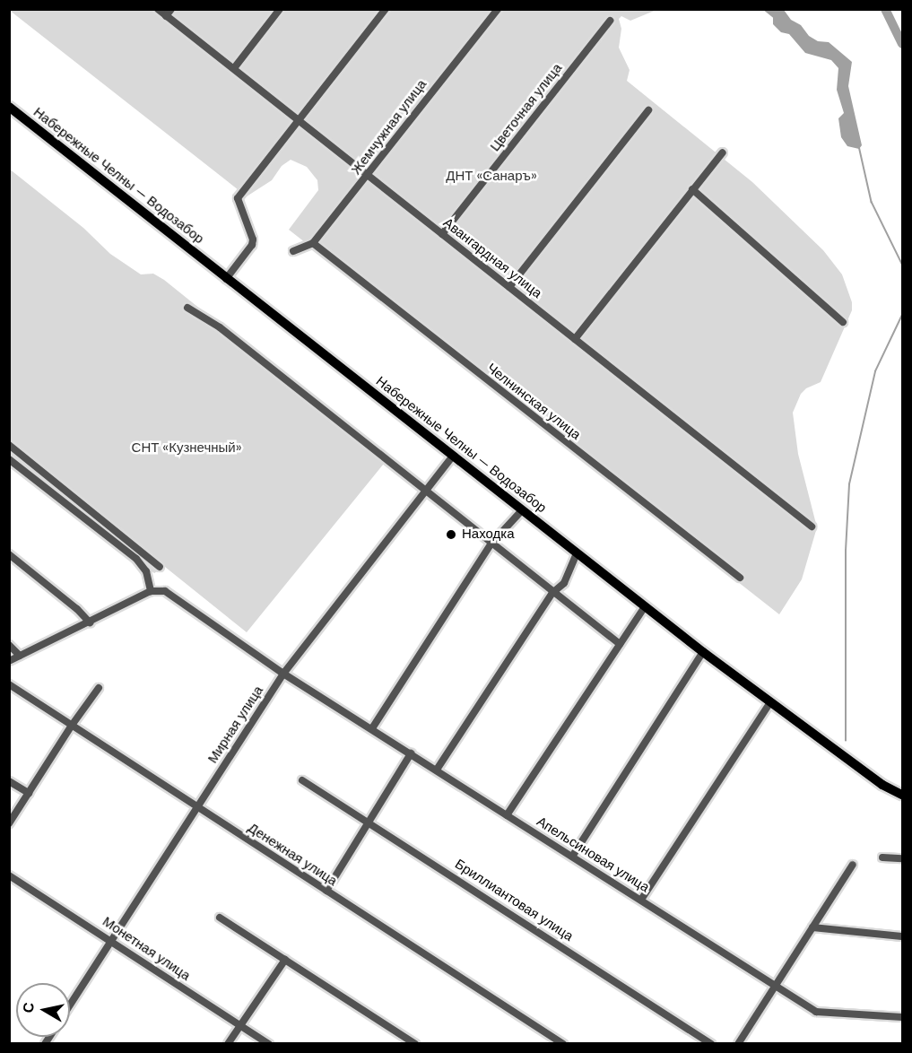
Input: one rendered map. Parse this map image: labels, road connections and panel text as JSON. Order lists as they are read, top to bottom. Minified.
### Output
{"streets":{"main road":["Набережные Челны — Водозабор"],"street":["Цветочная улица","Жемчужная улица","Авангардная улица","Челнинская улица","Мирная улица","Денежная улица","Апельсиновая улица","Бриллиантовая улица","Монетная улица"]},"crossings":[["Цветочная улица","Авангардная улица"],["Жемчужная улица","Авангардная улица"],["Жемчужная улица","Челнинская улица"],["Набережные Челны — Водозабор","Мирная улица"],["Мирная улица","Денежная улица"],["Мирная улица","Апельсиновая улица"],["Мирная улица","Монетная улица"]],"parks":["ДНТ «Санаръ»","СНТ «Кузнечный»"],"places":["Находка"],"north":"left"}
